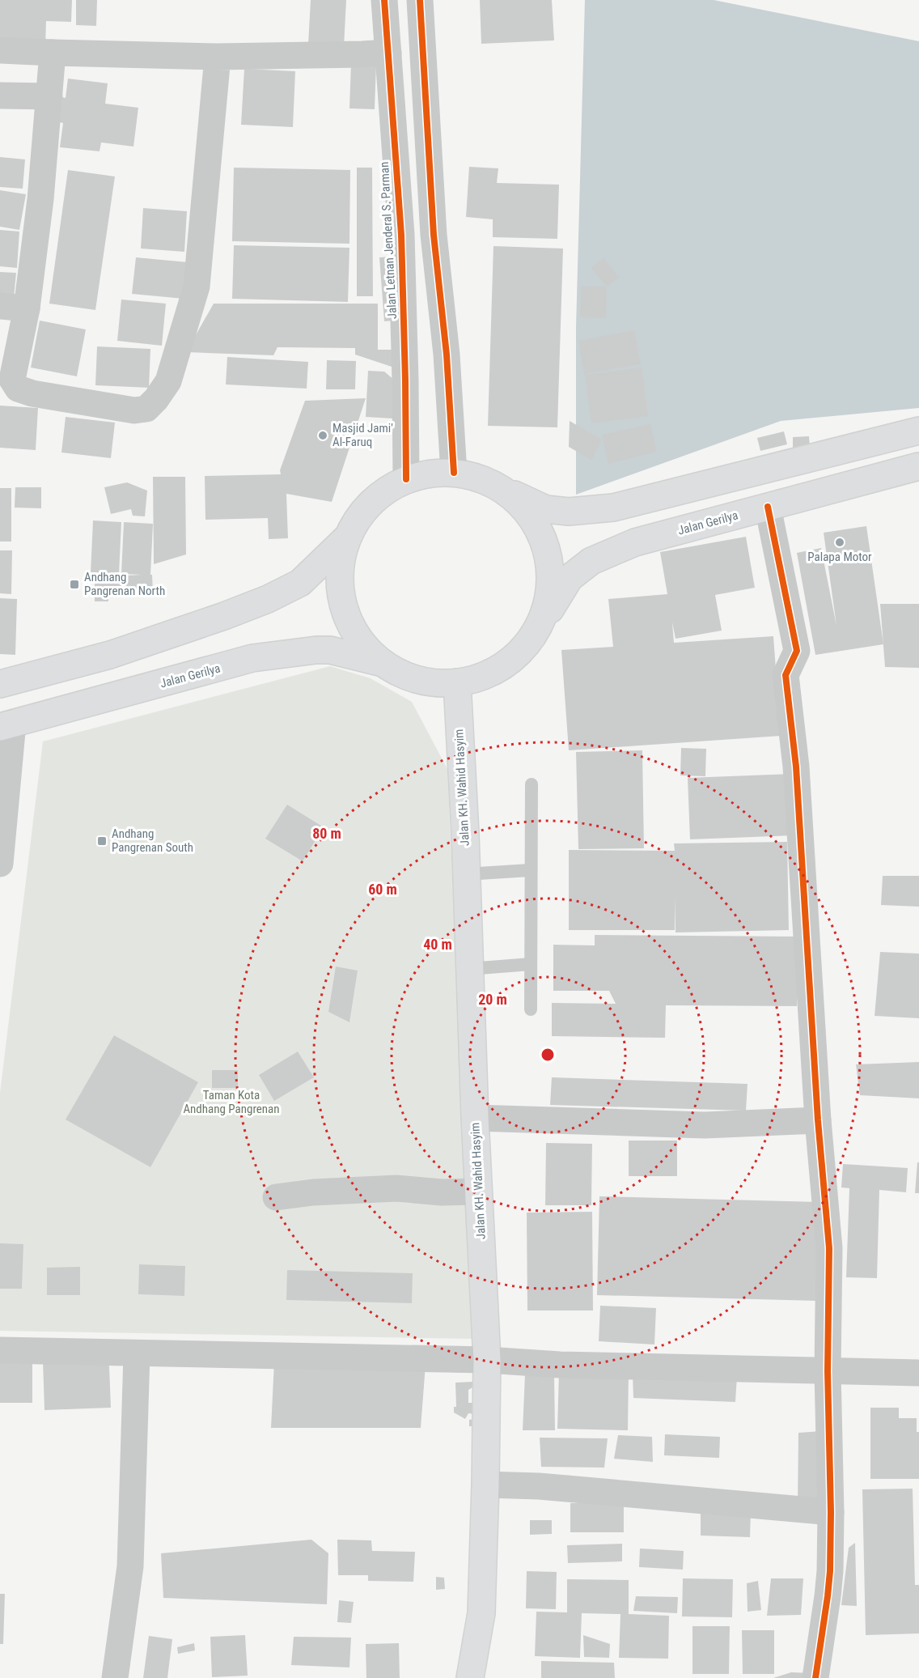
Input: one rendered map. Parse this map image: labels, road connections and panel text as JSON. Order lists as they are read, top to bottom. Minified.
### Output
{"streets":{"main road":["Jalan Gerilya","Jalan KH. Wahid Hasyim"],"street":["Jalan Letnan Jenderal S. Parman"]},"parks":["Taman Kota Andhang Pangrenan"],"places":{"other":["Masjid Jami' Al-Faruq","Palapa Motor"],"transit":["Andhang Pangrenan North","Andhang Pangrenan South"]},"rings":["80 m","60 m","40 m","20 m"]}
